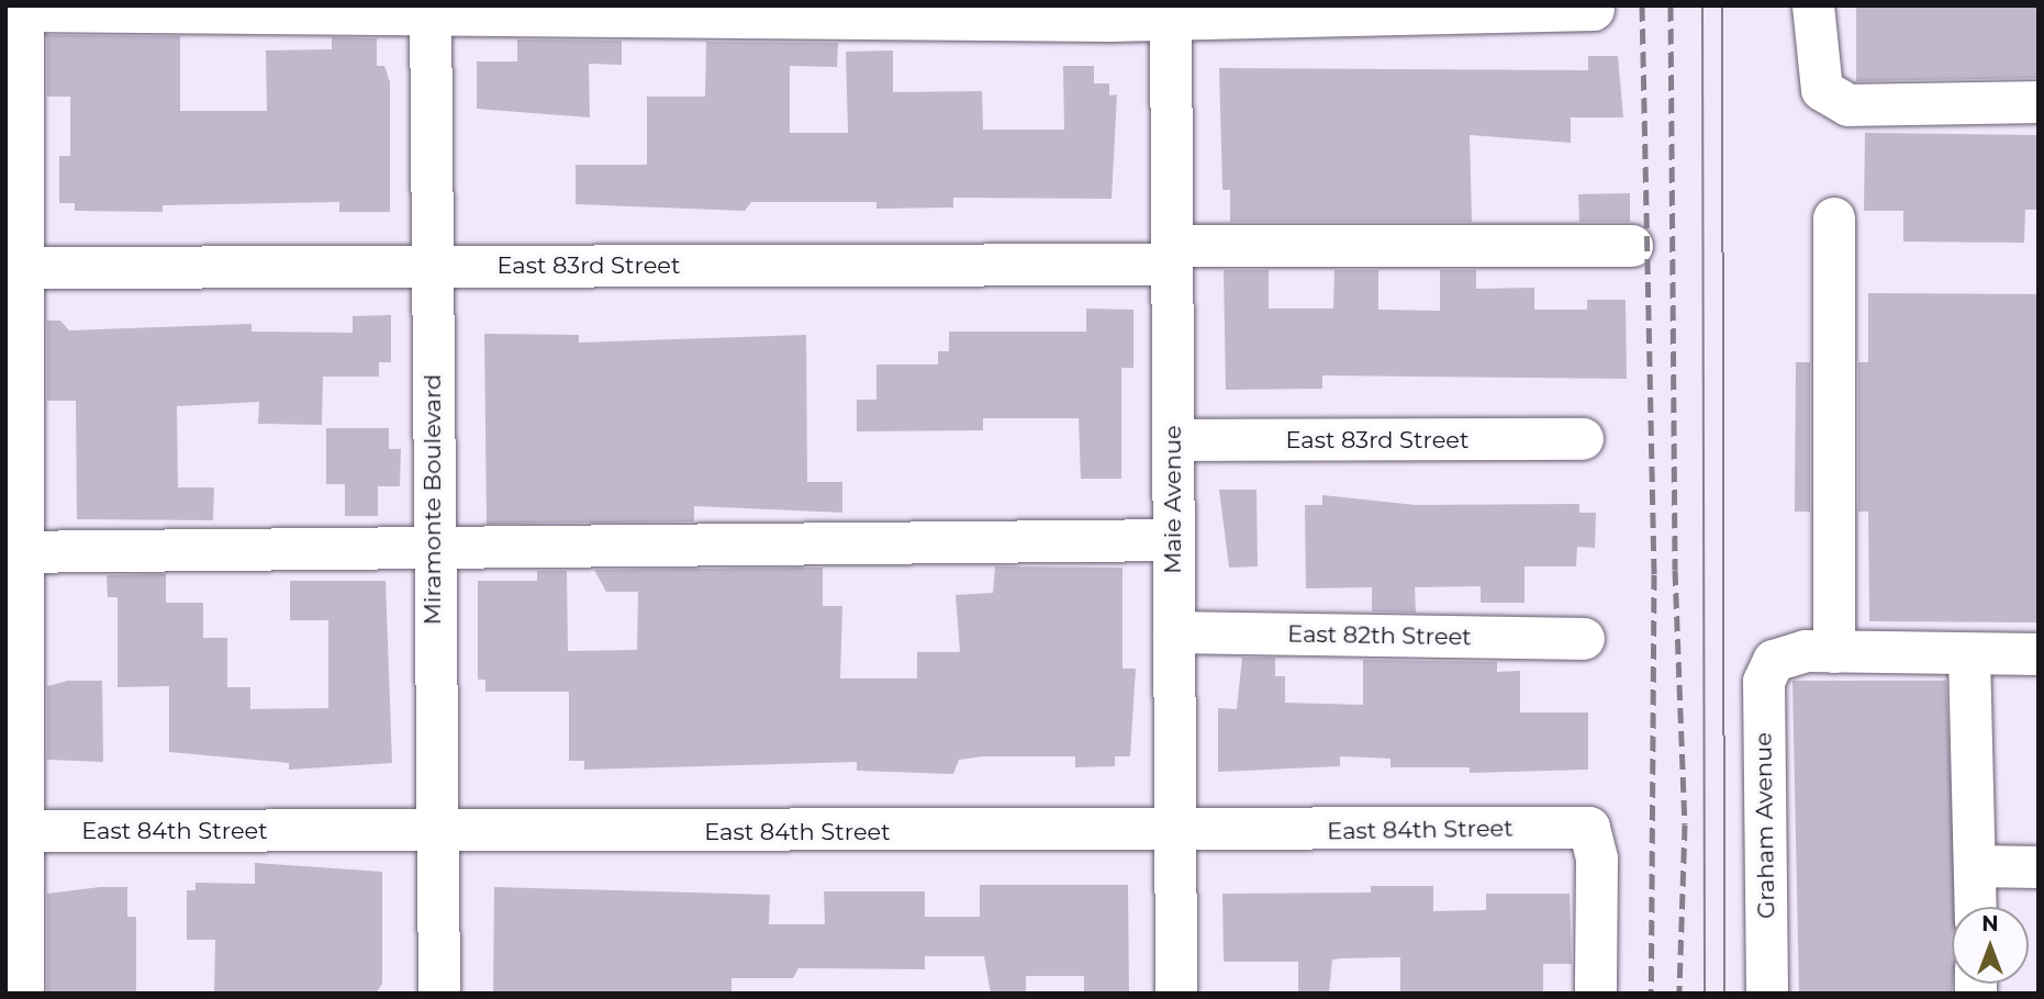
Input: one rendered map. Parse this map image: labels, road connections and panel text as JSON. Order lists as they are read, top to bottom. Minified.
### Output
{"streets":{"street":["East 83rd Street","Miramonte Boulevard","Maie Avenue","East 82th Street","Graham Avenue","East 84th Street"]},"crossings":[["East 83rd Street","Miramonte Boulevard"],["East 83rd Street","Maie Avenue"],["Miramonte Boulevard","East 84th Street"],["Maie Avenue","East 82th Street"],["Maie Avenue","East 84th Street"]],"north":"top"}
